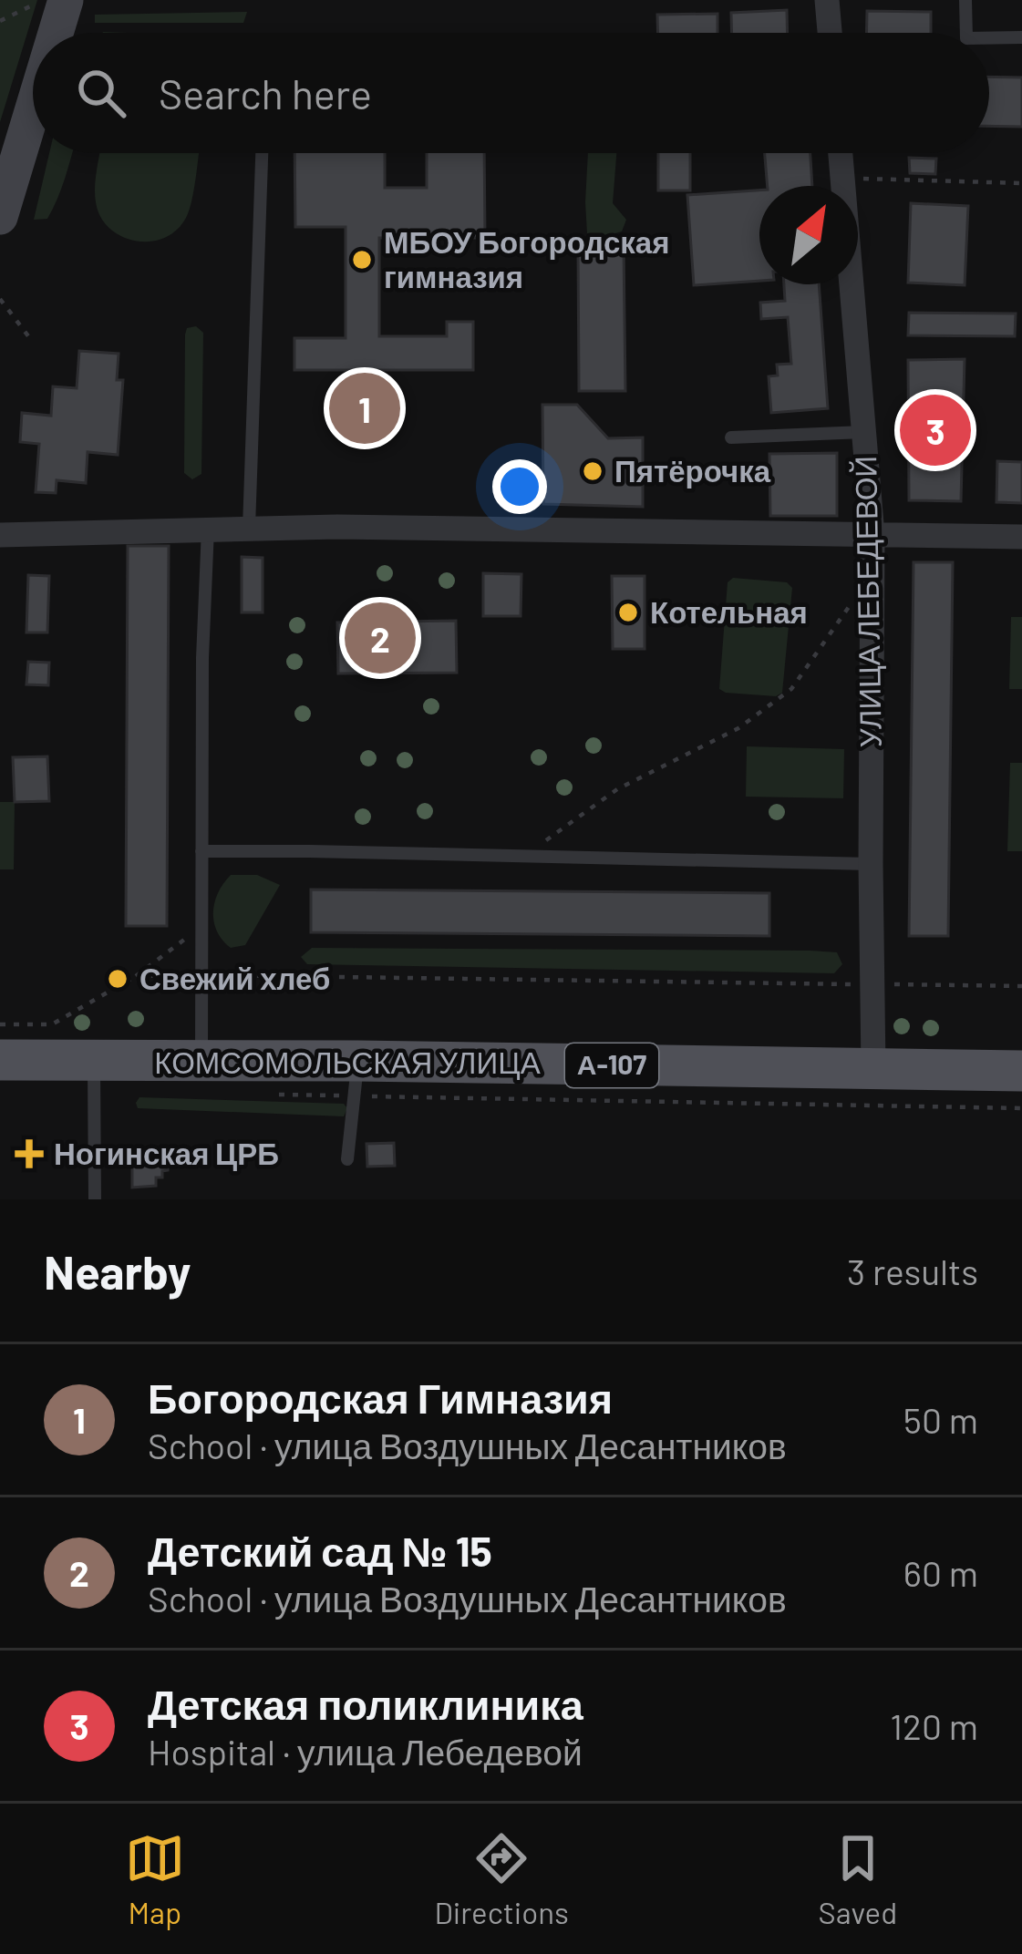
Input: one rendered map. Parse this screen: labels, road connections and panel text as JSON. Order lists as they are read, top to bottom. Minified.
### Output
{"streets":{"main road":["КОМСОМОЛЬСКАЯ УЛИЦА","А-107"],"street":["УЛИЦА ЛЕБЕДЕВОЙ"]},"crossings":[["УЛИЦА ЛЕБЕДЕВОЙ","КОМСОМОЛЬСКАЯ УЛИЦА"]],"places":{"other":["МБОУ Богородская гимназия","Пятёрочка","Котельная","Свежий хлеб"],"health":["Ногинская ЦРБ"]},"north":"top right","page":{"search":"Search here","pins":["1","3","2"],"heading":["Nearby","3 results"],"list":[{"mark":"1","name":"Богородская Гимназия","note":"School · улица Воздушных Десантников","value":"50 m"},{"mark":"2","name":"Детский сад № 15","note":"School · улица Воздушных Десантников","value":"60 m"},{"mark":"3","name":"Детская поликлиника","note":"Hospital · улица Лебедевой","value":"120 m"}],"nav":["Map","Directions","Saved"]}}
